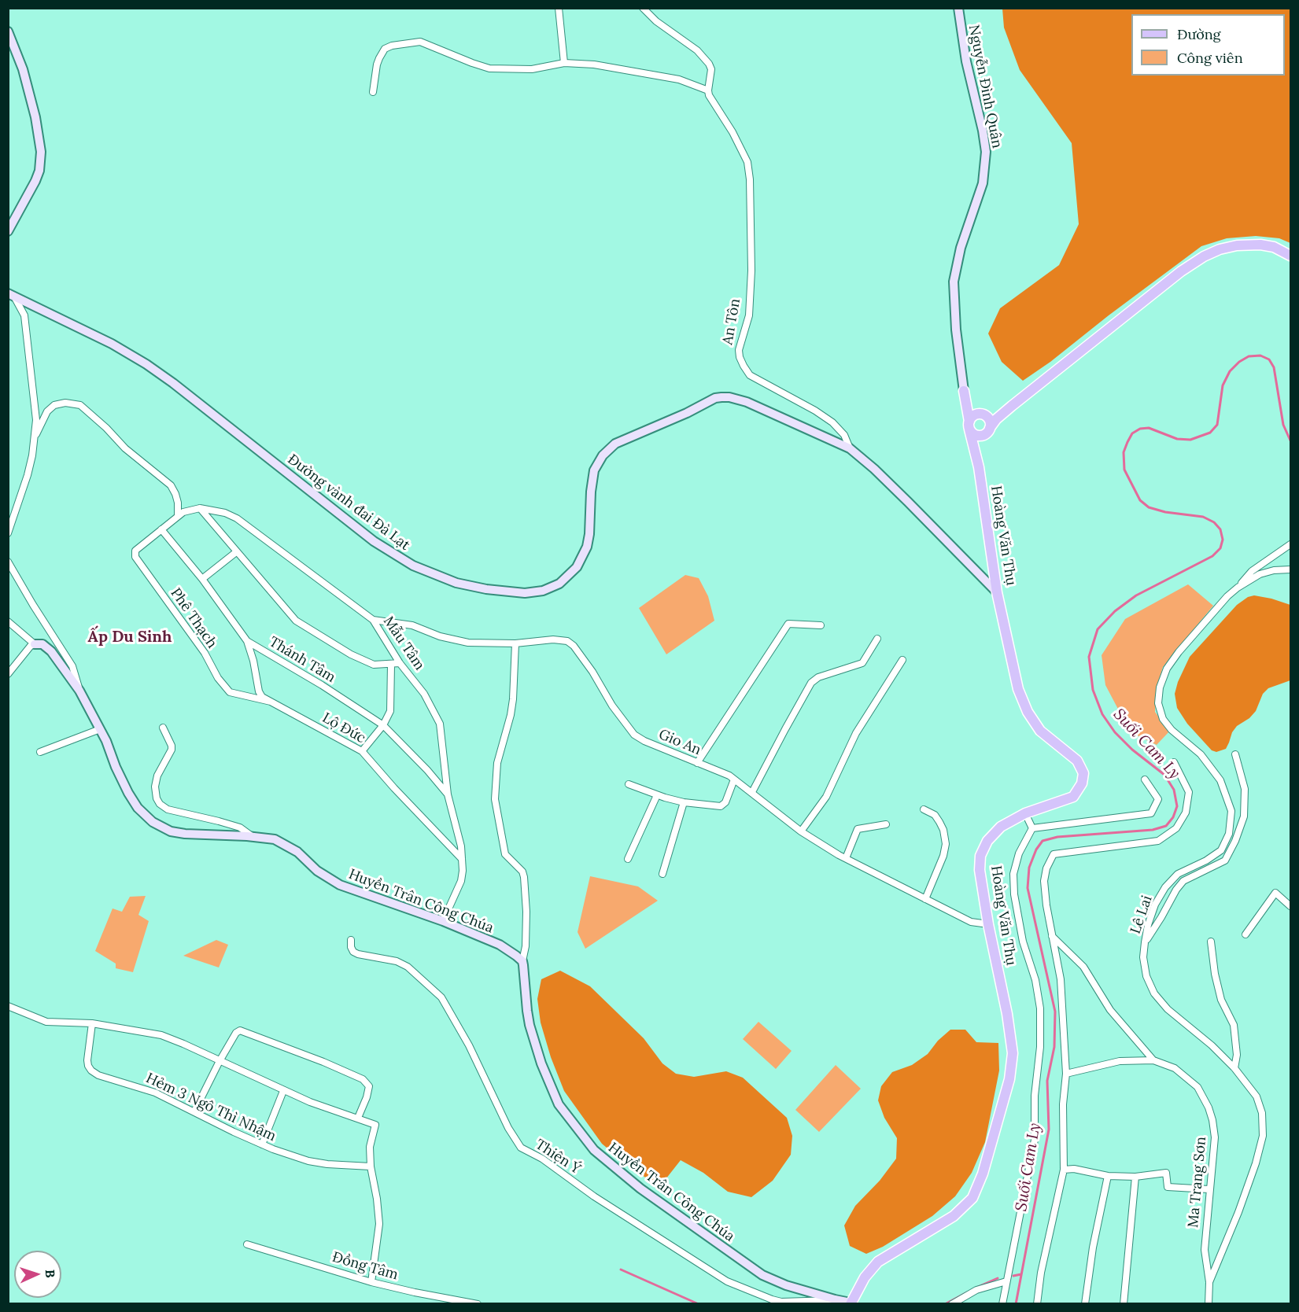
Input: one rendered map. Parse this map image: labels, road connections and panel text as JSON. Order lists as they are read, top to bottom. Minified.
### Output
{"streets":{"main road":["Hoàng Văn Thụ"],"street":["Nguyễn Đình Quân","An Tôn","Đường vành đai Đà Lạt","Phê Thạch","Mẫu Tâm","Thánh Tâm","Lộ Đức","Gio An","Huyền Trân Công Chúa","Lê Lai","Hẻm 3 Ngô Thì Nhậm","Thiện Ý","Ma Trang Sơn","Đồng Tâm"]},"crossings":[["Nguyễn Đình Quân","Hoàng Văn Thụ"],["An Tôn","Đường vành đai Đà Lạt"],["An Tôn","Hoàng Văn Thụ"],["Hoàng Văn Thụ","Gio An"],["Hoàng Văn Thụ","Huyền Trân Công Chúa"],["Phê Thạch","Thánh Tâm"],["Phê Thạch","Lộ Đức"],["Mẫu Tâm","Thánh Tâm"],["Mẫu Tâm","Lộ Đức"],["Mẫu Tâm","Gio An"],["Mẫu Tâm","Huyền Trân Công Chúa"],["Thánh Tâm","Lộ Đức"],["Huyền Trân Công Chúa","Thiện Ý"],["Lê Lai","Ma Trang Sơn"]],"districts":["Ấp Du Sinh"],"water":["Suối Cam Ly"],"legend":["Đường","Công viên"],"north":"right"}
